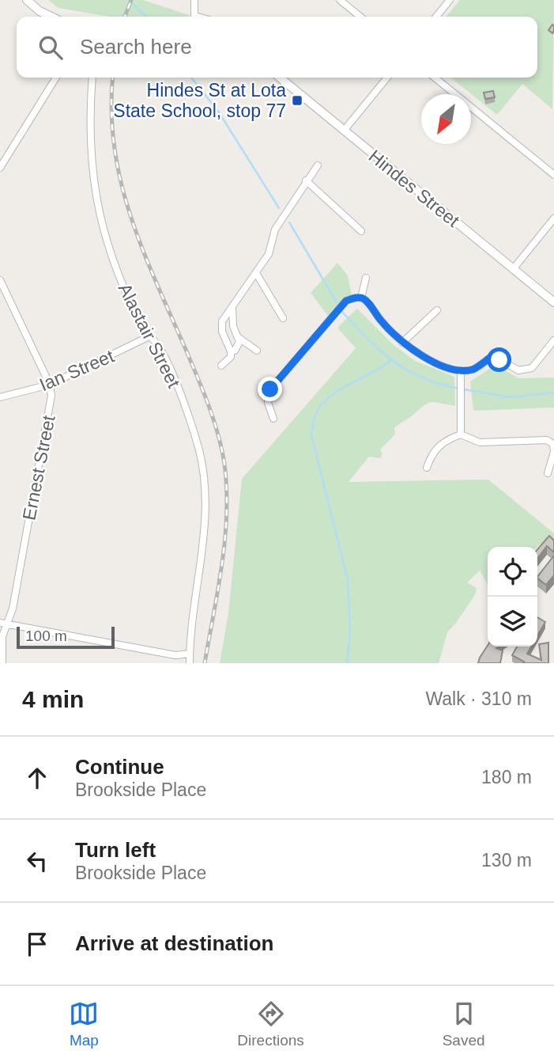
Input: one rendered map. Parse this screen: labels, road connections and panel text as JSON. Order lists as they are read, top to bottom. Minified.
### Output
{"streets":{"street":["Hindes Street","Alastair Street","Ian Street","Ernest Street"]},"crossings":[["Alastair Street","Ian Street"],["Ian Street","Ernest Street"]],"places":{"transit":["Hindes St at Lota State School, stop 77"]},"scale_bar":"100 m","north":"bottom left","page":{"search":"Search here","scale":"100 m","heading":["4 min","Walk · 310 m"],"list":[["Continue","Brookside Place","180 m"],["Turn left","Brookside Place","130 m"],"Arrive at destination"],"nav":["Map","Directions","Saved"]}}
